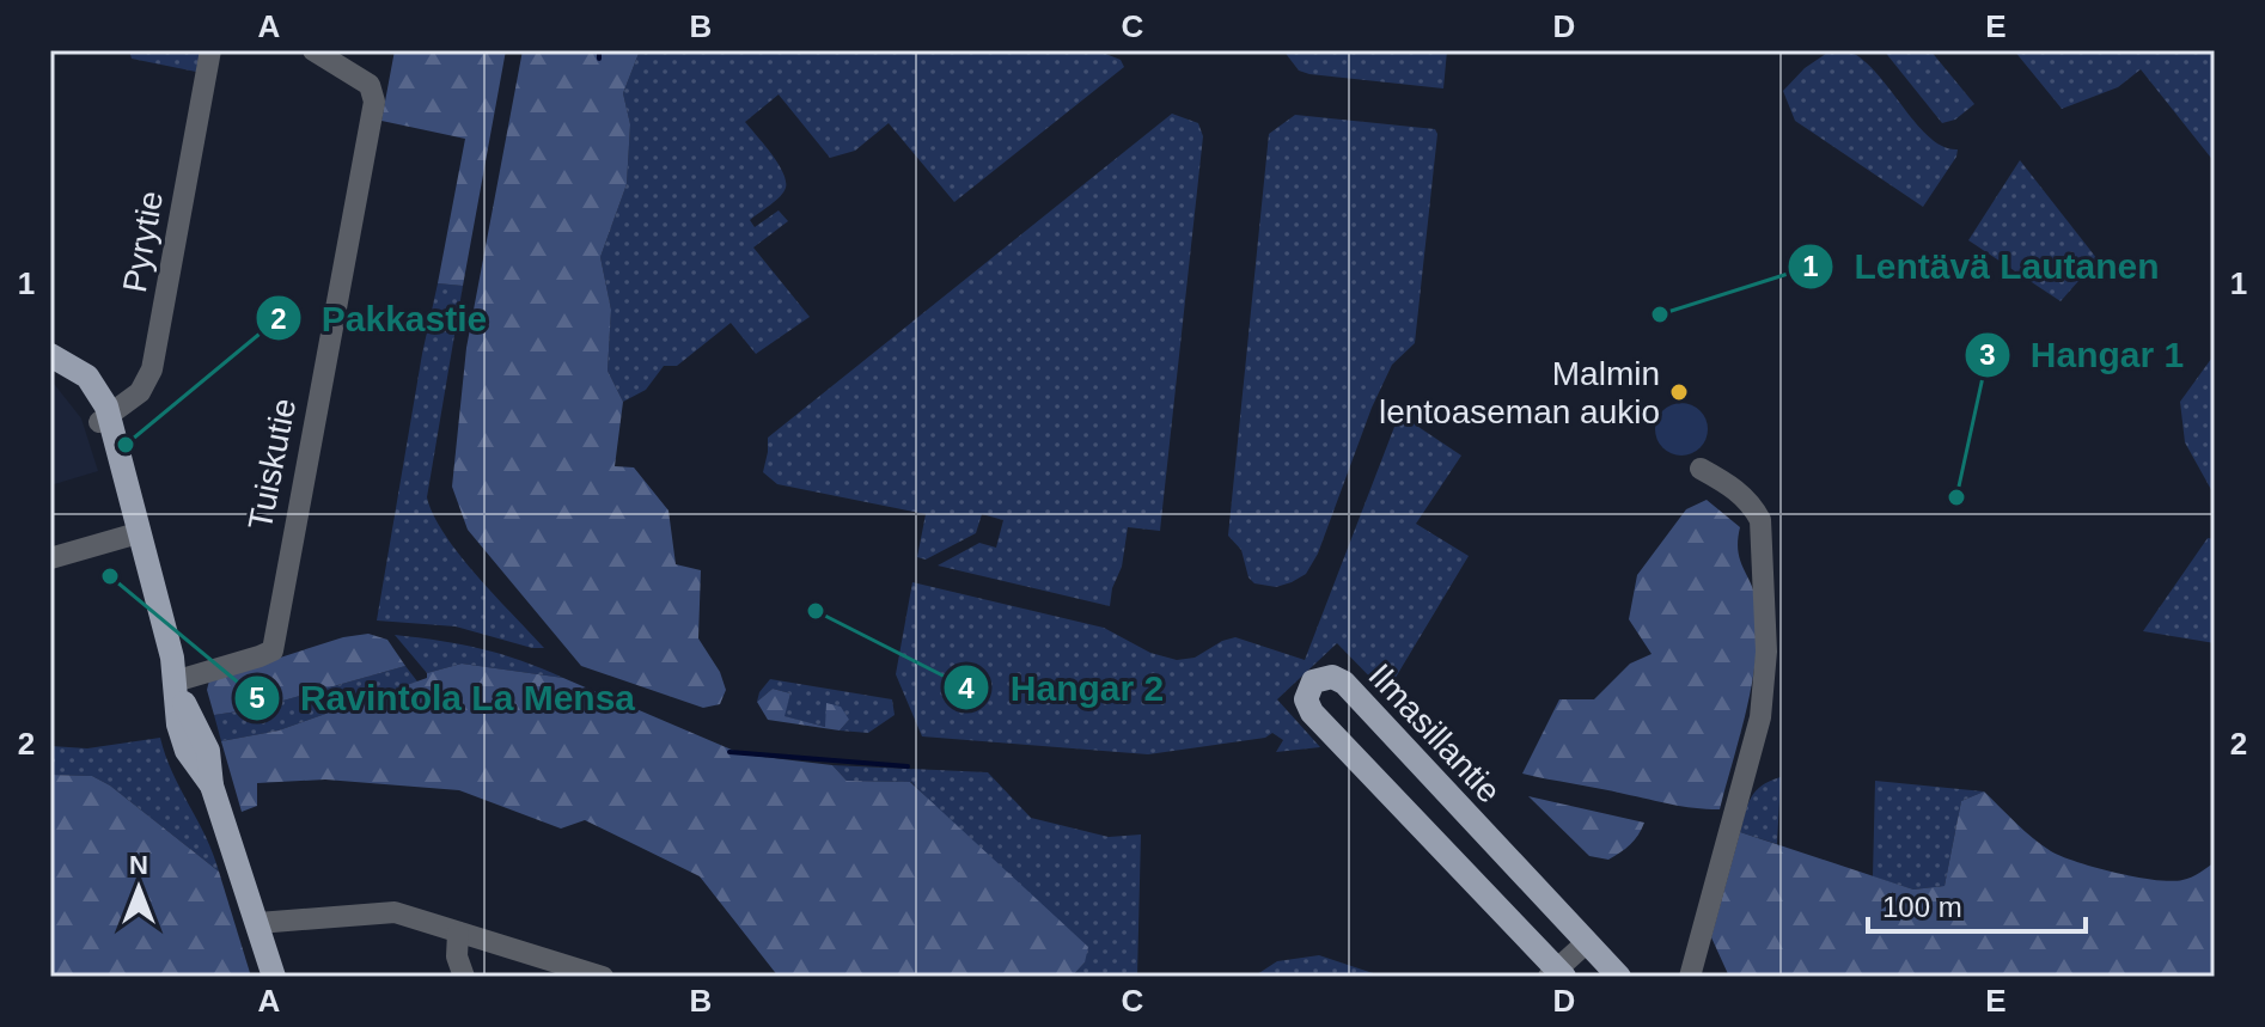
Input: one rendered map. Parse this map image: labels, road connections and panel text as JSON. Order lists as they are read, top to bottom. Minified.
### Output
{"streets":{"main road":["Ilmasillantie"],"street":["Pyrytie","Tuiskutie"]},"places":["Lentävä Lautanen","Malmin lentoaseman aukio","Pakkastie","Hangar 1","Ravintola La Mensa","Hangar 2"],"scale_bar":"100 m","north":"top","grid":{"columns":["A","B","C","D","E"],"rows":["1","2"]}}
